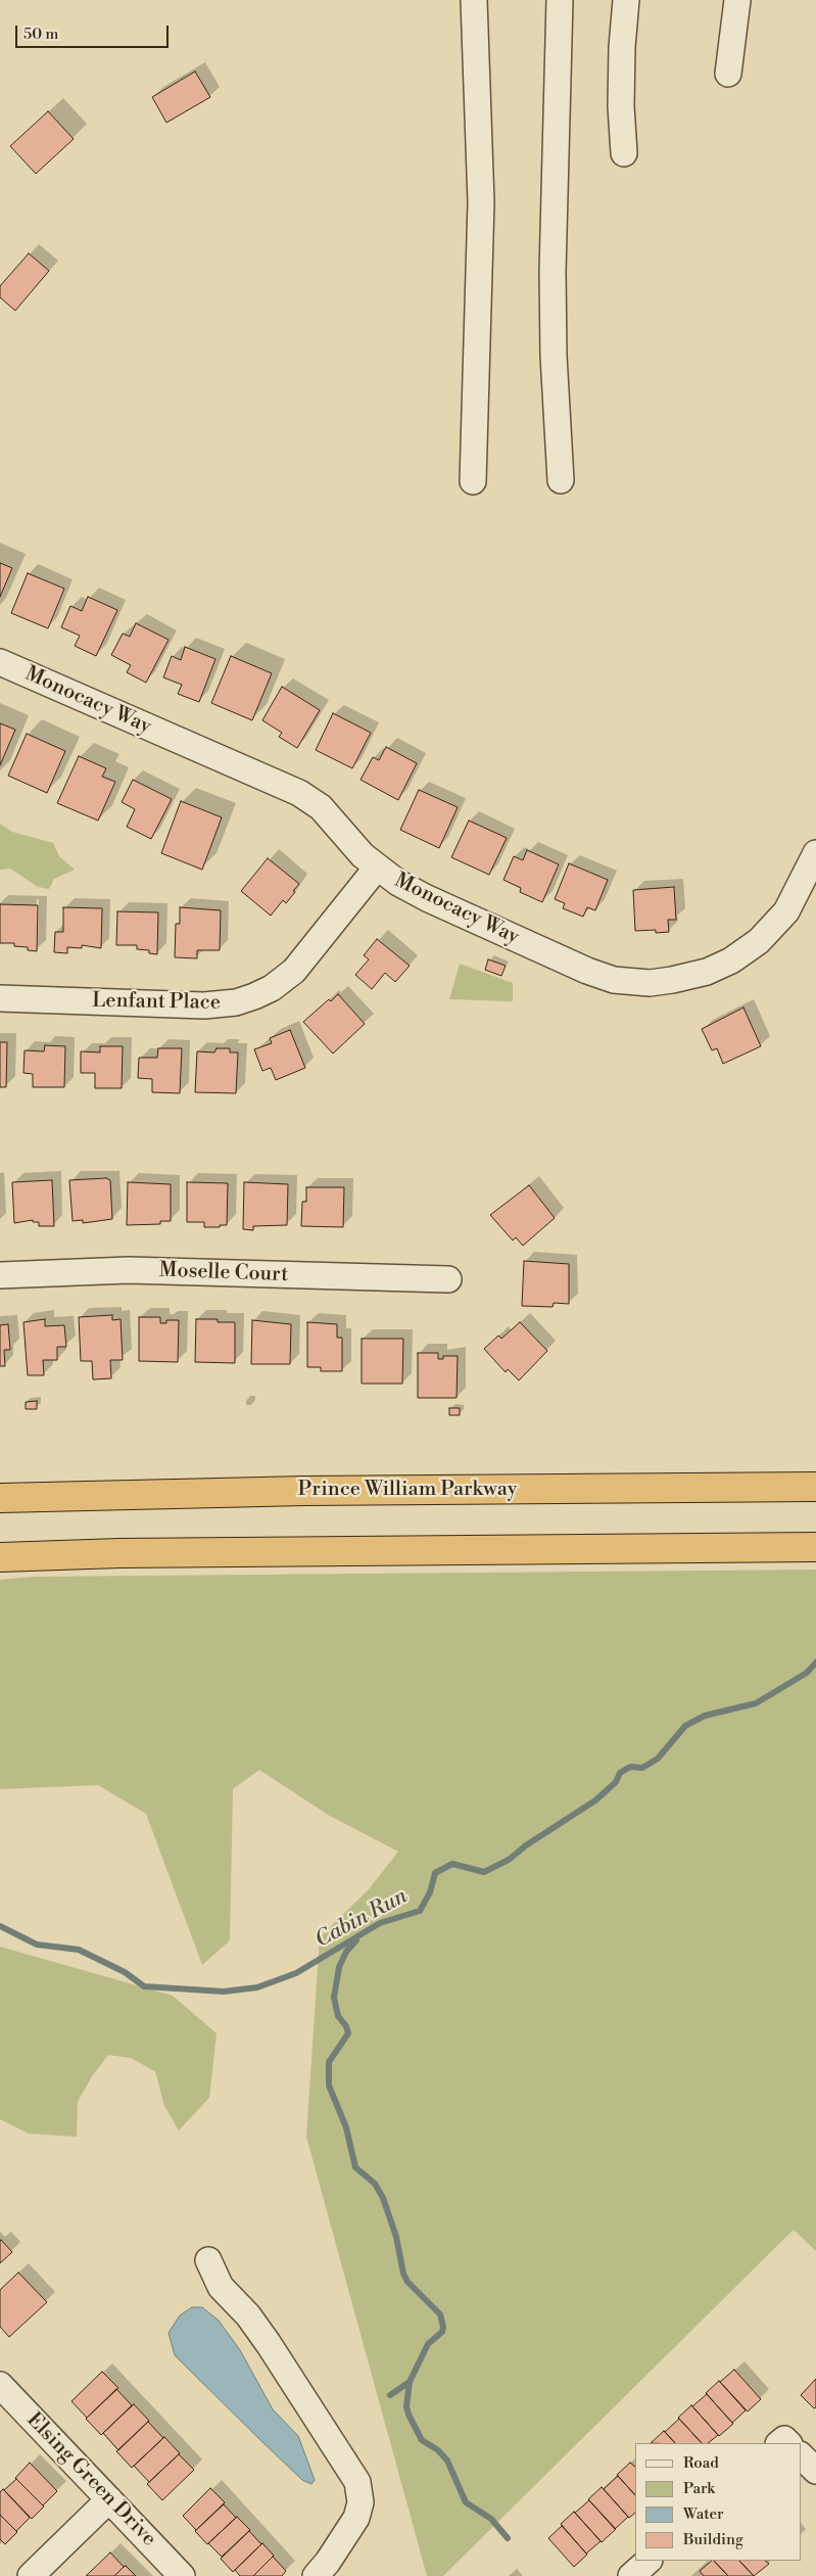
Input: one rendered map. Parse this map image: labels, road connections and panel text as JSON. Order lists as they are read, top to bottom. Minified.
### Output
{"streets":{"highway":["Prince William Parkway"],"street":["Monocacy Way","Lenfant Place","Moselle Court","Elsing Green Drive"]},"crossings":[["Monocacy Way","Lenfant Place"]],"water":["Cabin Run"],"legend":["Road","Park","Water","Building"],"scale_bar":"50 m"}
